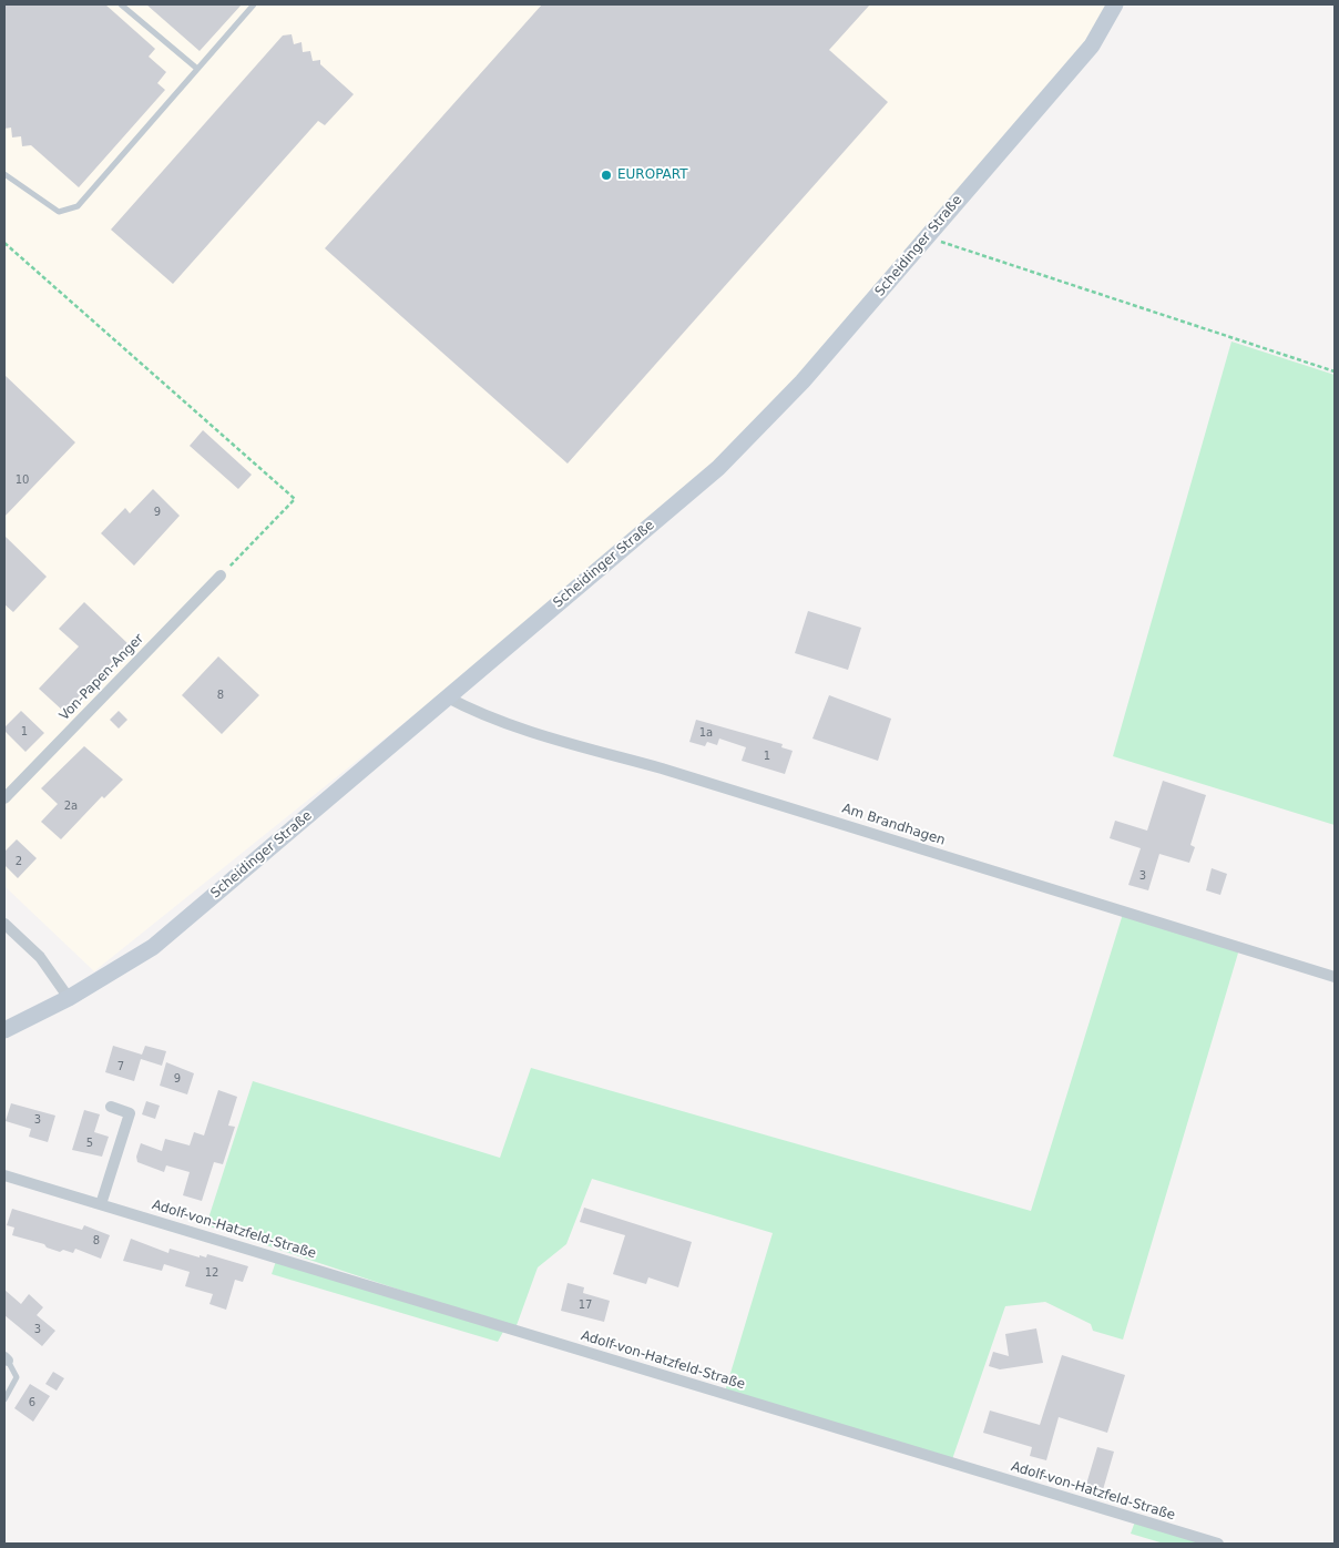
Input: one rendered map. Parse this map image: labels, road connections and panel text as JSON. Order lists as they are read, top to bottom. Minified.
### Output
{"streets":{"main road":["Scheidinger Straße"],"street":["Von-Papen-Anger","Am Brandhagen","Adolf-von-Hatzfeld-Straße"]},"crossings":[["Scheidinger Straße","Am Brandhagen"]],"places":["EUROPART"],"house_numbers":["10","9","8","1","1a","1","2a","2","3","7","9","3","5","8","12","17","3","6"]}
